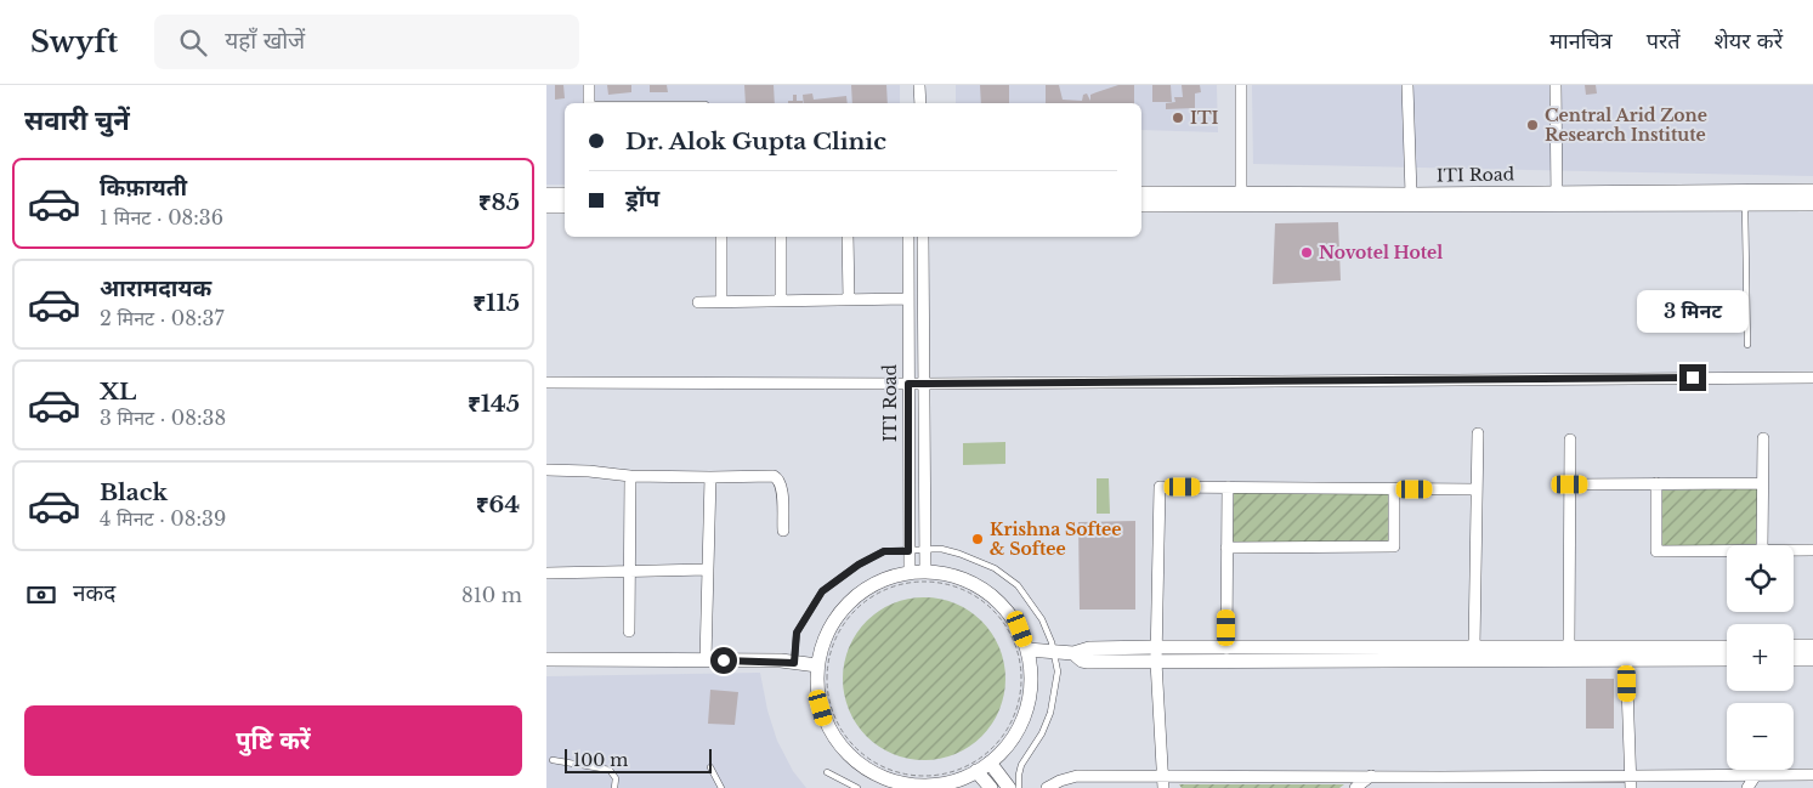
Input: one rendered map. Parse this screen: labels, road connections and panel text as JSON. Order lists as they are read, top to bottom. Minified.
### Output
{"streets":{"street":["ITI Road"]},"places":["ITI","Central Arid Zone Research Institute","Novotel Hotel","Krishna Softee & Softee"],"scale_bar":"100 m","page":{"header":"Swyft","search":"यहाँ खोजें","nav":["मानचित्र","परतें","शेयर करें"],"heading":"सवारी चुनें","banner":["Dr. Alok Gupta Clinic","ड्रॉप"],"list":[{"name":"किफ़ायती","note":"1 मिनट · 08:36","value":"₹85"},{"name":"आरामदायक","note":"2 मिनट · 08:37","value":"₹115"},{"name":"XL","note":"3 मिनट · 08:38","value":"₹145"},{"name":"Black","note":"4 मिनट · 08:39","value":"₹64"}],"bubble":"3 मिनट","map_buttons":["+","−"],"pay":["नकद","810 m"],"buttons":"पुष्टि करें","scale":"100 m"}}
